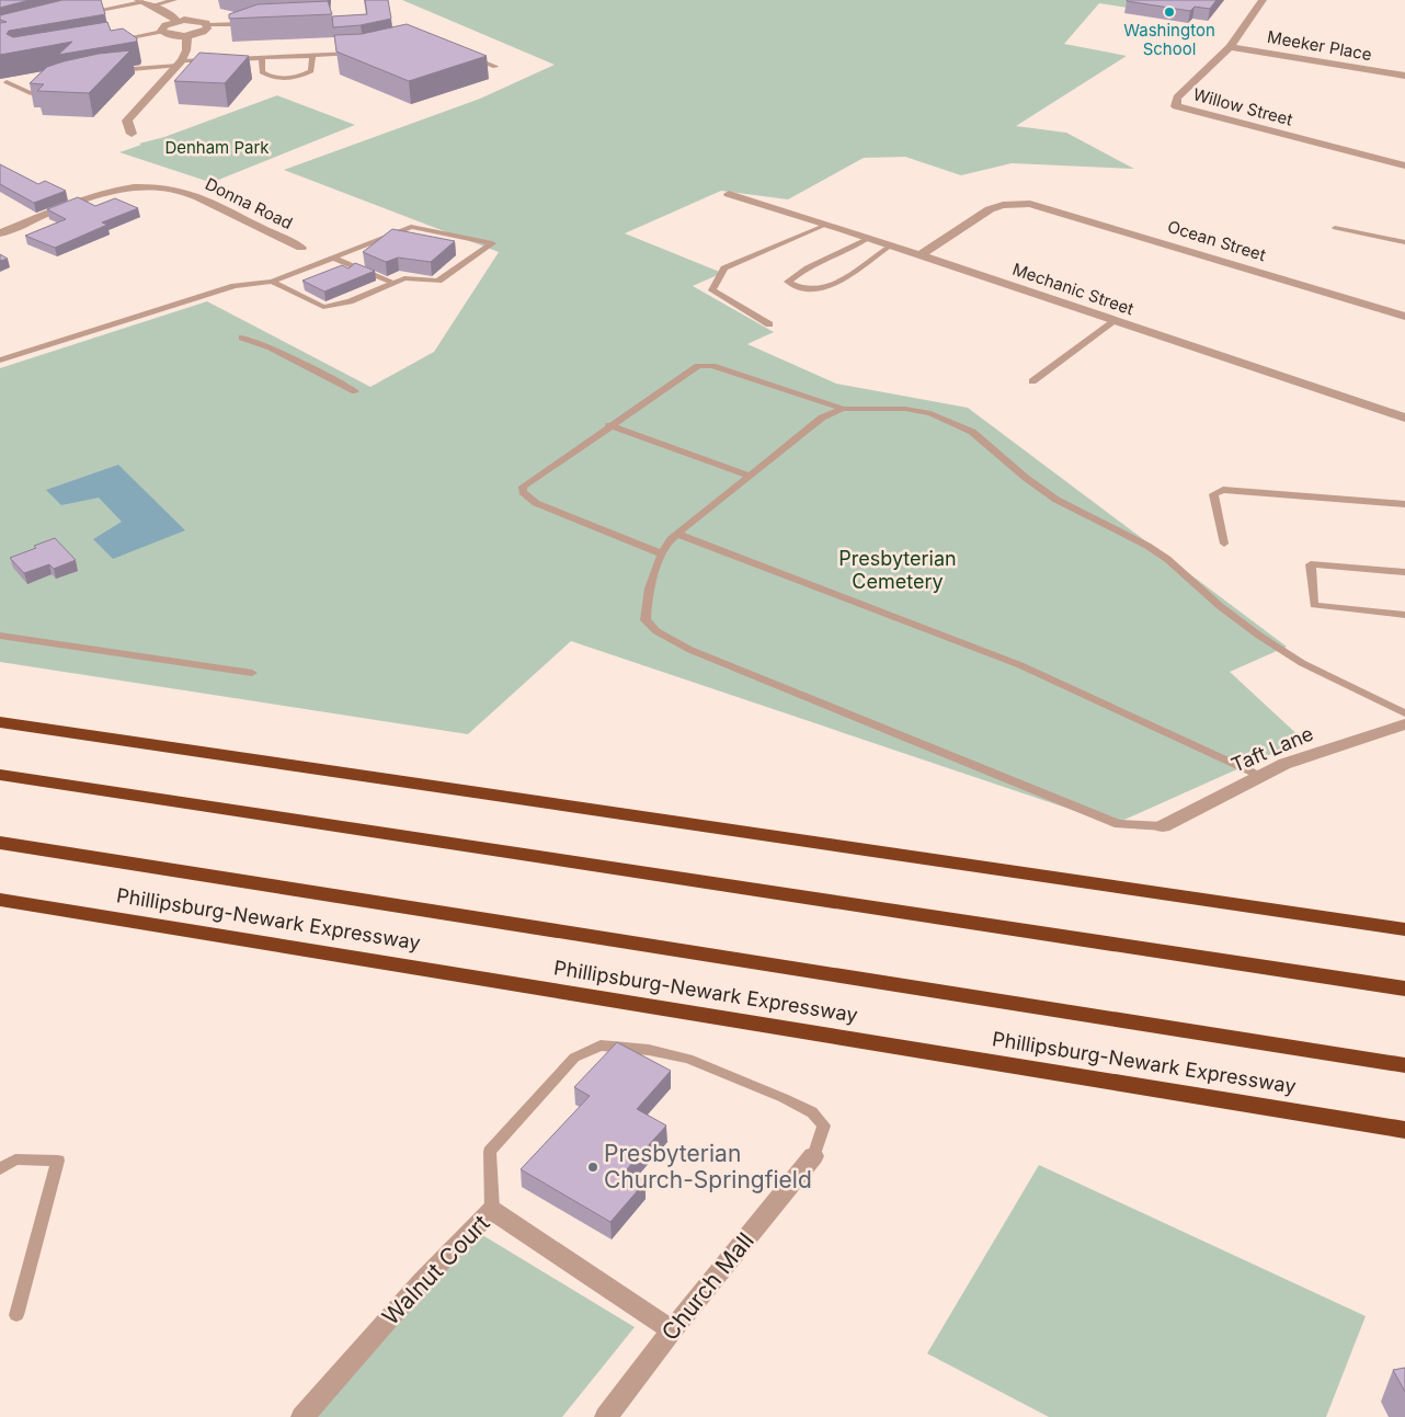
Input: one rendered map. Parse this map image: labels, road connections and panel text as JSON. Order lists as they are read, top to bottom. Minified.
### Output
{"streets":{"highway":["Phillipsburg-Newark Expressway"],"street":["Meeker Place","Willow Street","Donna Road","Ocean Street","Mechanic Street","Taft Lane","Walnut Court","Church Mall"]},"crossings":[["Meeker Place","Willow Street"],["Ocean Street","Mechanic Street"],["Walnut Court","Church Mall"]],"parks":["Denham Park","Presbyterian Cemetery"],"places":["Washington School","Presbyterian Church-Springfield"]}
